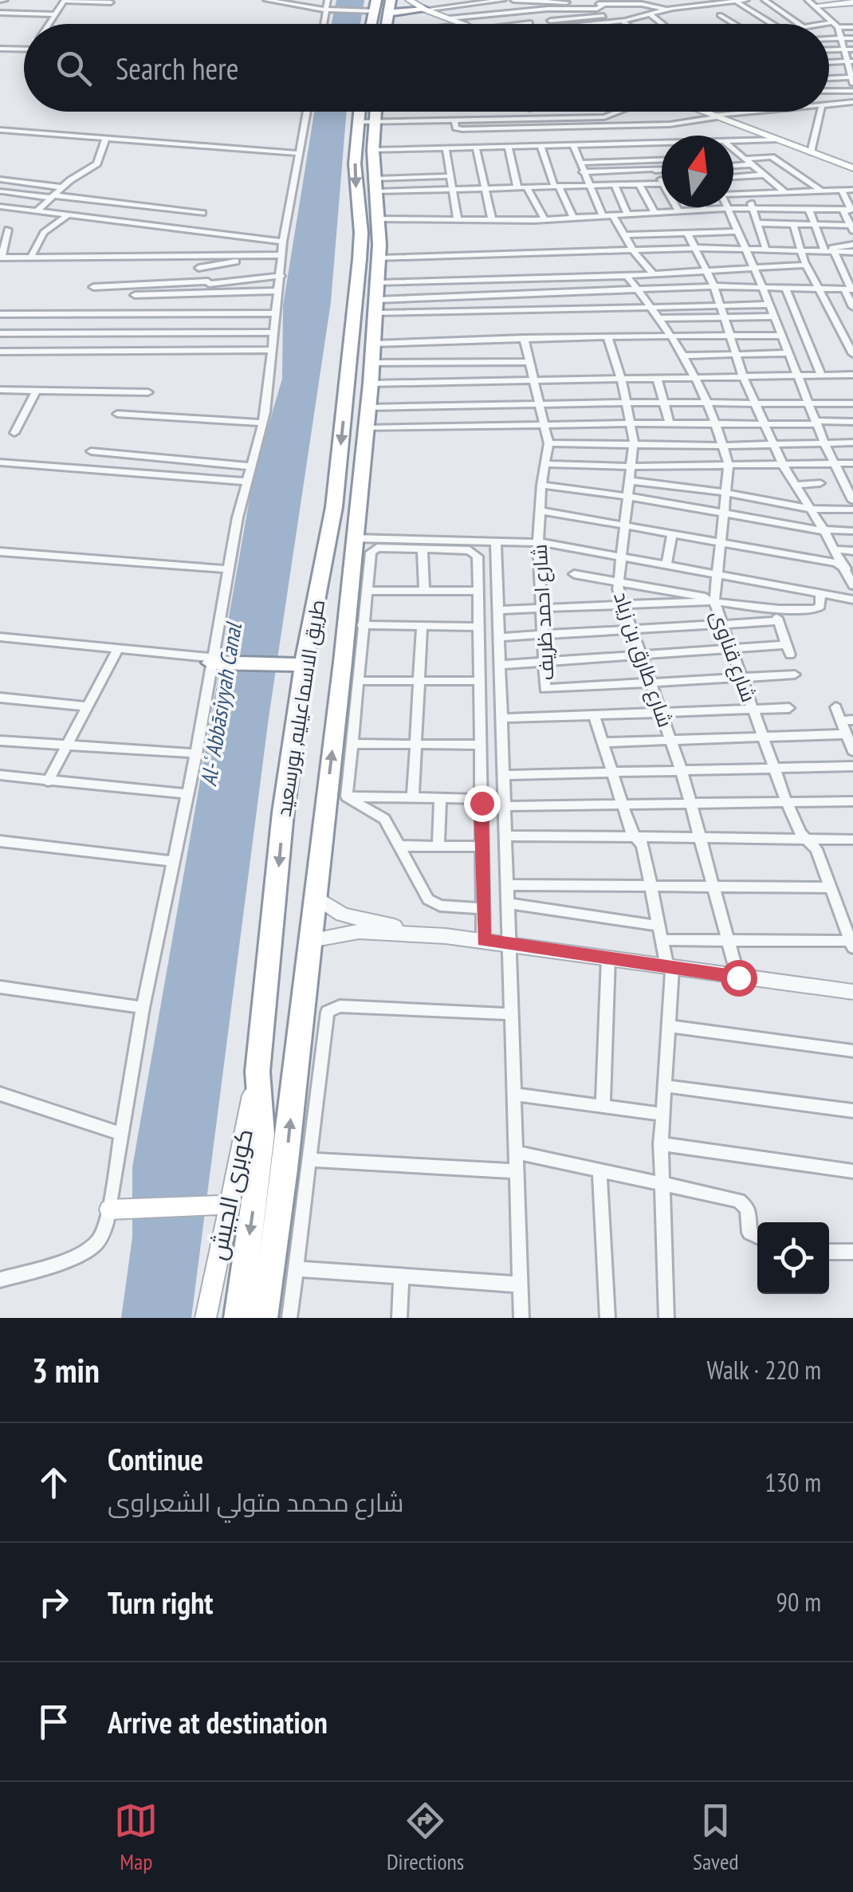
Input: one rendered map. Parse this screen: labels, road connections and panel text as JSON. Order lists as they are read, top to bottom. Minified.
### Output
{"streets":{"highway":["طريق الاسماعيليه, بورسعيد"],"main road":["كوبرى الجيش"],"street":["شارع احمد ظريف","شارع قناوى","شارع طارق بن زياد"]},"crossings":[["شارع احمد ظريف","شارع قناوى"],["شارع احمد ظريف","شارع طارق بن زياد"],["طريق الاسماعيليه, بورسعيد","كوبرى الجيش"]],"water":["Al-ʿAbbāsiyyah Canal"],"north":"top","page":{"search":"Search here","heading":["3 min","Walk · 220 m"],"list":[["Continue","شارع محمد متولي الشعراوى","130 m"],["Turn right","90 m"],"Arrive at destination"],"nav":["Map","Directions","Saved"]}}
